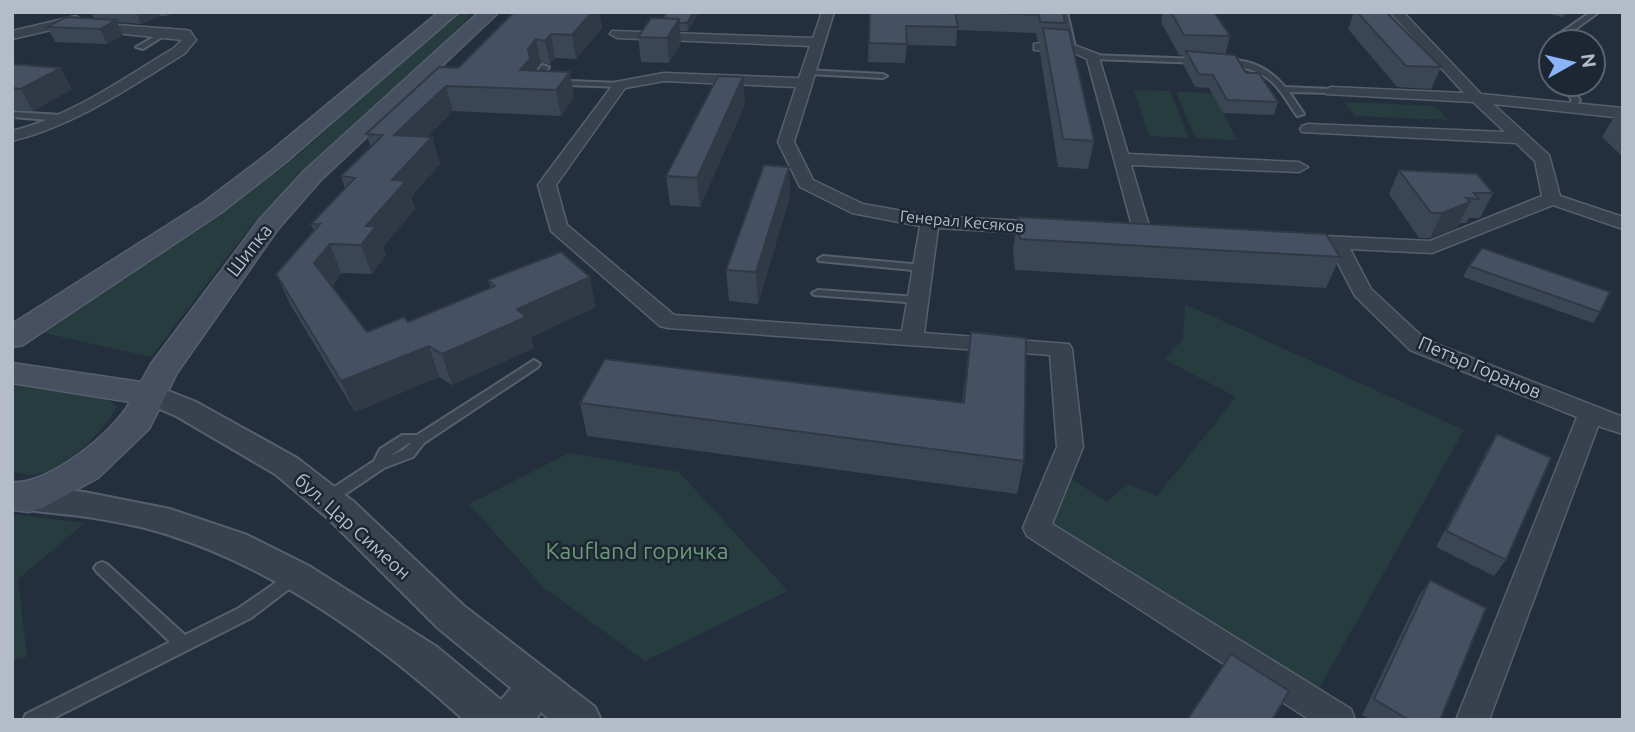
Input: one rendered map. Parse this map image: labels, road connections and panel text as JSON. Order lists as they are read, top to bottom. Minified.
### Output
{"streets":{"main road":["Шипка","бул. Цар Симеон"],"street":["Генерал Кесяков","Петър Горанов"]},"crossings":[["Шипка","бул. Цар Симеон"]],"parks":["Kaufland горичка"],"north":"right"}
